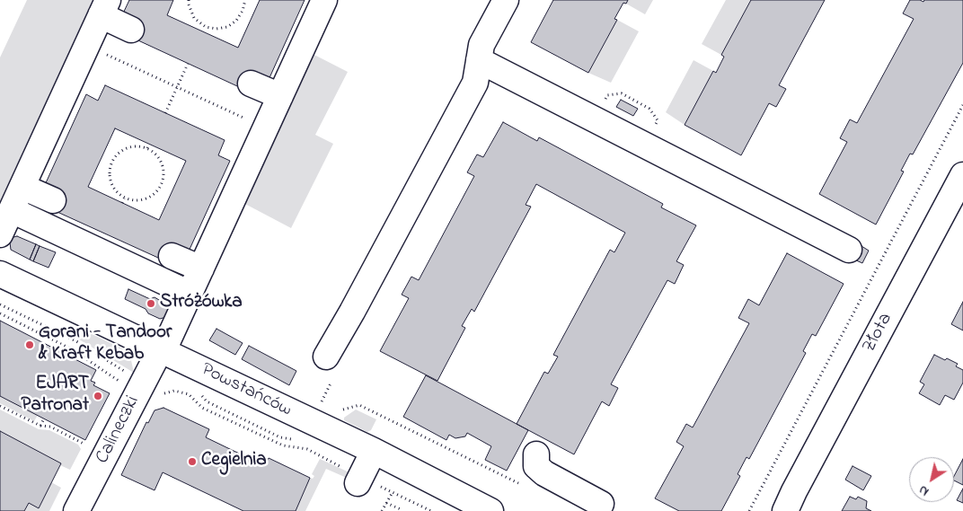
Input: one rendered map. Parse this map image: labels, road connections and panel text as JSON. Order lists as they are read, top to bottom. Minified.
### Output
{"streets":{"street":["Złota","Powstańców","Calineczki"]},"crossings":[["Powstańców","Calineczki"]],"places":["Stróżówka","Gorani - Tandoor & Kraft Kebab","EJART Patronat","Cegielnia"],"north":"bottom left"}
